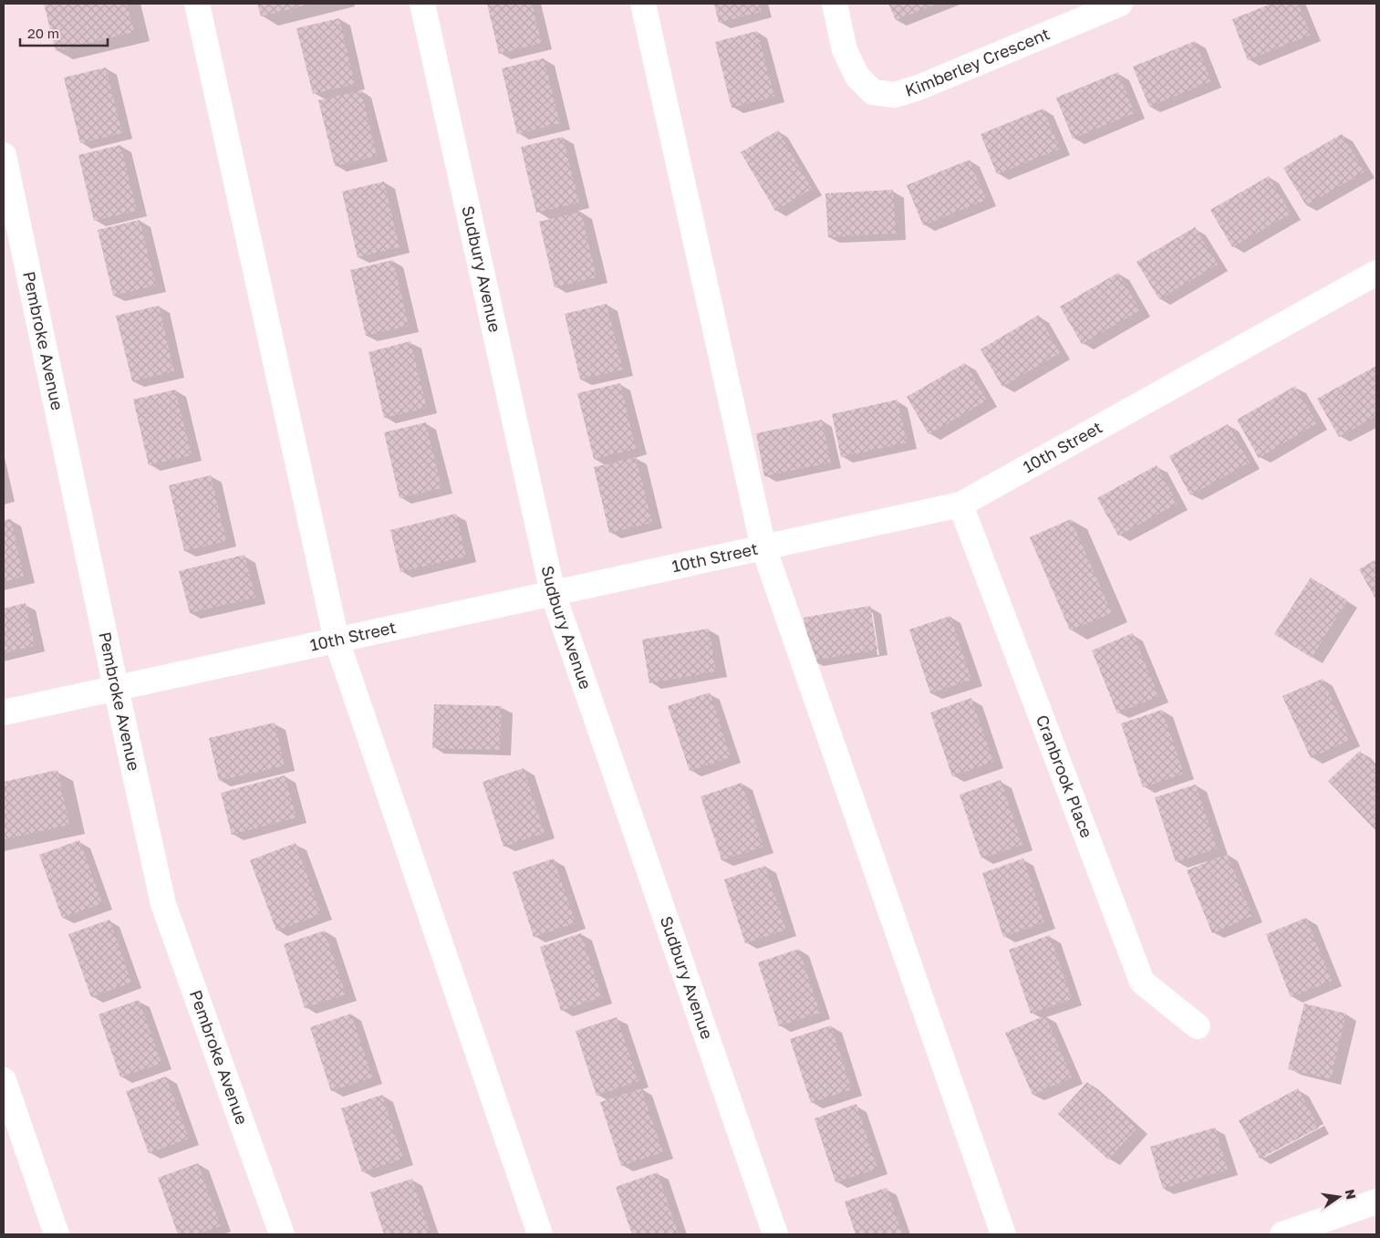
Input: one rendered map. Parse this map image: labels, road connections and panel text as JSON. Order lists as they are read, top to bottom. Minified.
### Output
{"streets":{"street":["Kimberley Crescent","Sudbury Avenue","Pembroke Avenue","10th Street","Cranbrook Place"]},"crossings":[["Sudbury Avenue","10th Street"],["Pembroke Avenue","10th Street"],["10th Street","Cranbrook Place"]],"scale_bar":"20 m","north":"right"}
